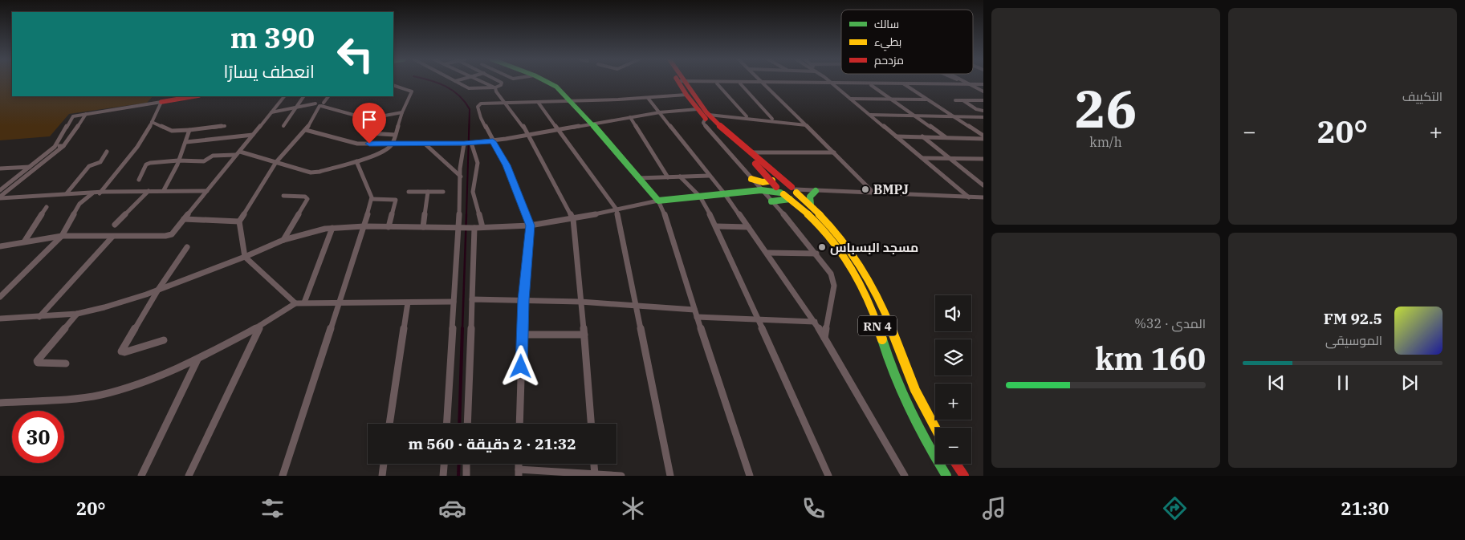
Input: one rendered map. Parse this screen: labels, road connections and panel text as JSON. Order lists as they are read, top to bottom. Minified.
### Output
{"streets":{"main road":["RN 4"]},"places":["BMPJ","مسجد البسباس"],"legend":["سالك","بطيء","مزدحم"],"page":{"tile":["التكييف",["26","km/h"],["المدى · 32%","160 km"]],"turn":["390 m","انعطف يسارًا"],"heat":["−","20°","+"],"map_buttons":["+","−"],"song":["92.5 FM","الموسيقى"],"limit":"30","trip":"21:32 · 2 دقيقة · 560 m","tabs":["21:30","20°"]}}
